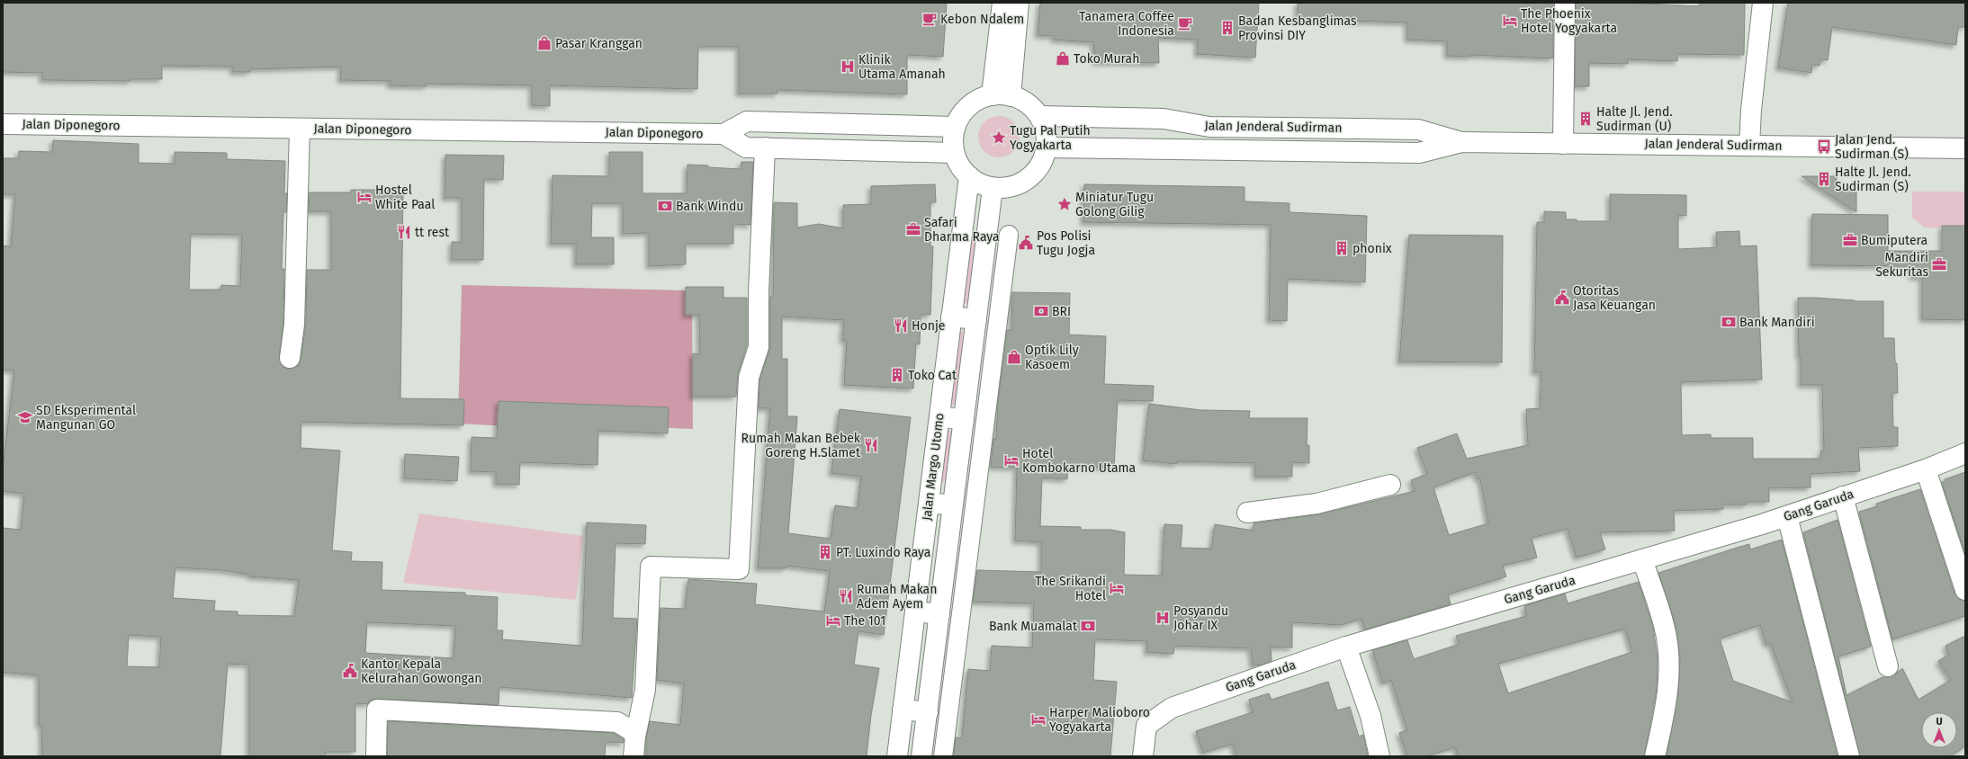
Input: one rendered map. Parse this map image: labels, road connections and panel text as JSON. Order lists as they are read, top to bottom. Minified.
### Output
{"streets":{"street":["Jalan Diponegoro","Jalan Jenderal Sudirman","Jalan Margo Utomo","Gang Garuda"]},"crossings":[["Jalan Diponegoro","Jalan Jenderal Sudirman"],["Jalan Diponegoro","Jalan Margo Utomo"],["Jalan Jenderal Sudirman","Jalan Margo Utomo"]],"places":{"cafe":["Kebon Ndalem","Tanamera Coffee Indonesia"],"hotel":["The Phoenix Hotel Yogyakarta","Hostel White Paal","Hotel Kombokarno Utama","The Srikandi Hotel","The 101","Harper Malioboro Yogyakarta"],"building":["Badan Kesbanglimas Provinsi DIY","Halte Jl. Jend. Sudirman (U)","Halte Jl. Jend. Sudirman (S)","phonix","Toko Cat","PT. Luxindo Raya"],"shop":["Pasar Kranggan","Toko Murah","Optik Lily Kasoem"],"hospital":["Klinik Utama Amanah","Posyandu Johar IX"],"place":["Tugu Pal Putih Yogyakarta","Miniatur Tugu Golong Gilig"],"bus stop":["Jalan Jend. Sudirman (S)"],"bank":["Bank Windu","BRI","Bank Mandiri","Bank Muamalat"],"office":["Safari Dharma Raya","Bumiputera","Mandiri Sekuritas"],"restaurant":["tt rest","Honje","Rumah Makan Bebek Goreng H.Slamet","Rumah Makan Adem Ayem"],"public building":["Pos Polisi Tugu Jogja","Otoritas Jasa Keuangan","Kantor Kepala Kelurahan Gowongan"],"school or university":["SD Eksperimental Mangunan GO"]},"north":"top"}
